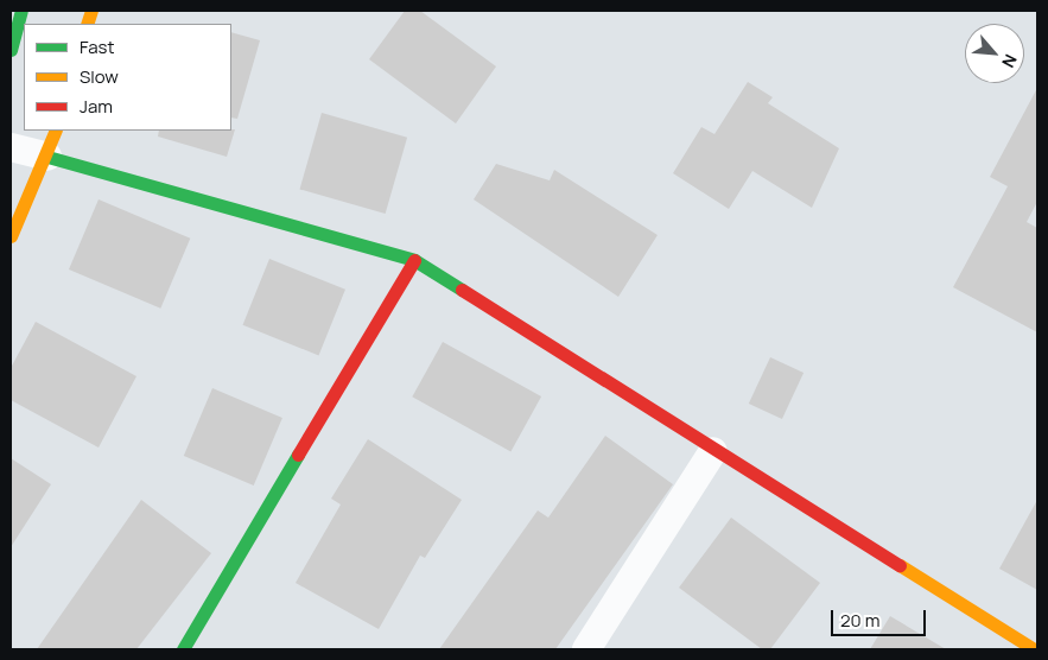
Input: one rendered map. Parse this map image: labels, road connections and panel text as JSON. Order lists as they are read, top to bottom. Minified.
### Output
{"legend":["Fast","Slow","Jam"],"scale_bar":"20 m","north":"bottom right"}
